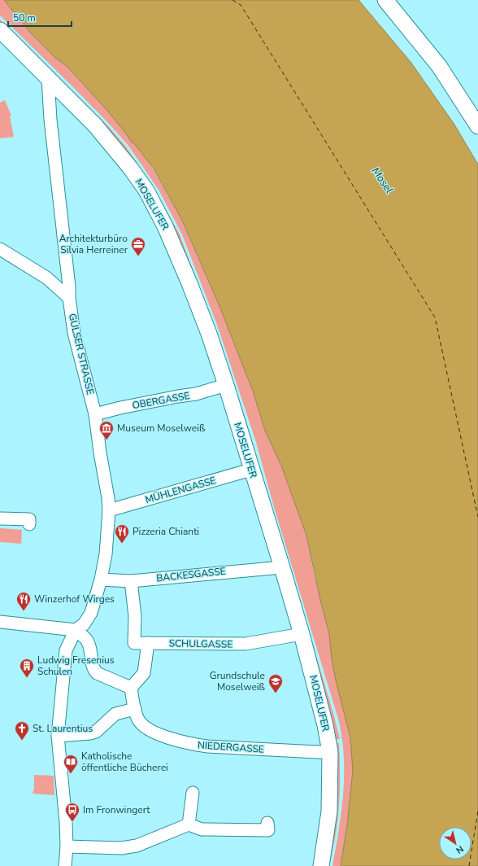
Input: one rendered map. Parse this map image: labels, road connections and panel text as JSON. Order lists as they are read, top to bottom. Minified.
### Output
{"streets":{"main road":["MOSELUFER"],"street":["GÜLSER STRASSE","OBERGASSE","MÜHLENGASSE","BACKESGASSE","SCHULGASSE","NIEDERGASSE"]},"crossings":[["MOSELUFER","GÜLSER STRASSE"],["MOSELUFER","OBERGASSE"],["MOSELUFER","MÜHLENGASSE"],["MOSELUFER","BACKESGASSE"],["MOSELUFER","SCHULGASSE"],["MOSELUFER","NIEDERGASSE"],["GÜLSER STRASSE","OBERGASSE"],["GÜLSER STRASSE","MÜHLENGASSE"],["GÜLSER STRASSE","BACKESGASSE"],["BACKESGASSE","SCHULGASSE"]],"water":["Mosel"],"places":{"office":["Architekturbüro Silvia Herreiner"],"museum":["Museum Moselweiß"],"restaurant":["Pizzeria Chianti","Winzerhof Wirges"],"building":["Ludwig Fresenius Schulen"],"school or university":["Grundschule Moselweiß"],"church":["St. Laurentius"],"library":["Katholische öffentliche Bücherei"],"bus stop":["Im Fronwingert"]},"scale_bar":"50 m","north":"bottom right"}
